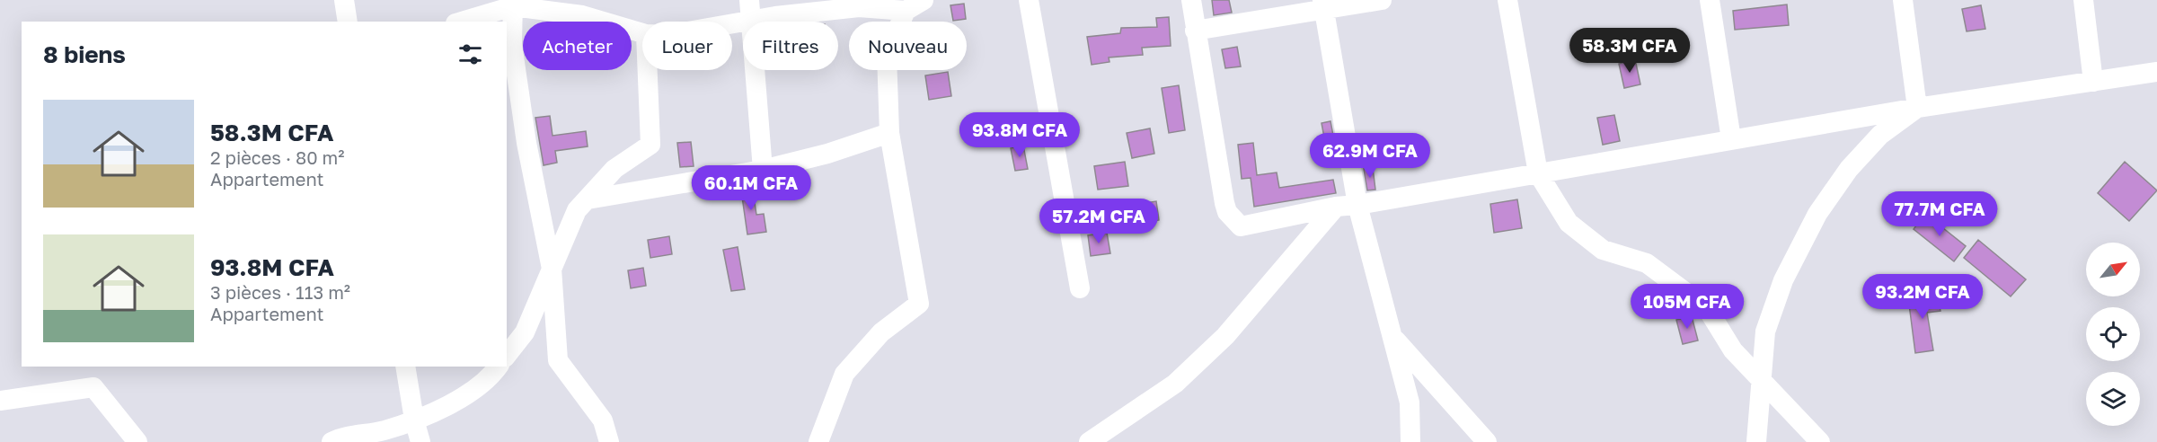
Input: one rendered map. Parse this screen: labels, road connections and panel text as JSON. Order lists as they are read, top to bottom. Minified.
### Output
{"north":"top right","page":{"chip":["Acheter","Louer","Filtres","Nouveau"],"heading":"8 biens","price":["58.3M CFA","93.8M CFA","62.9M CFA","60.1M CFA","77.7M CFA","57.2M CFA","93.2M CFA","105M CFA"],"list":[{"name":"58.3M CFA","note":"2 pièces · 80 m² · Appartement"},{"name":"93.8M CFA","note":"3 pièces · 113 m² · Appartement"}]}}
